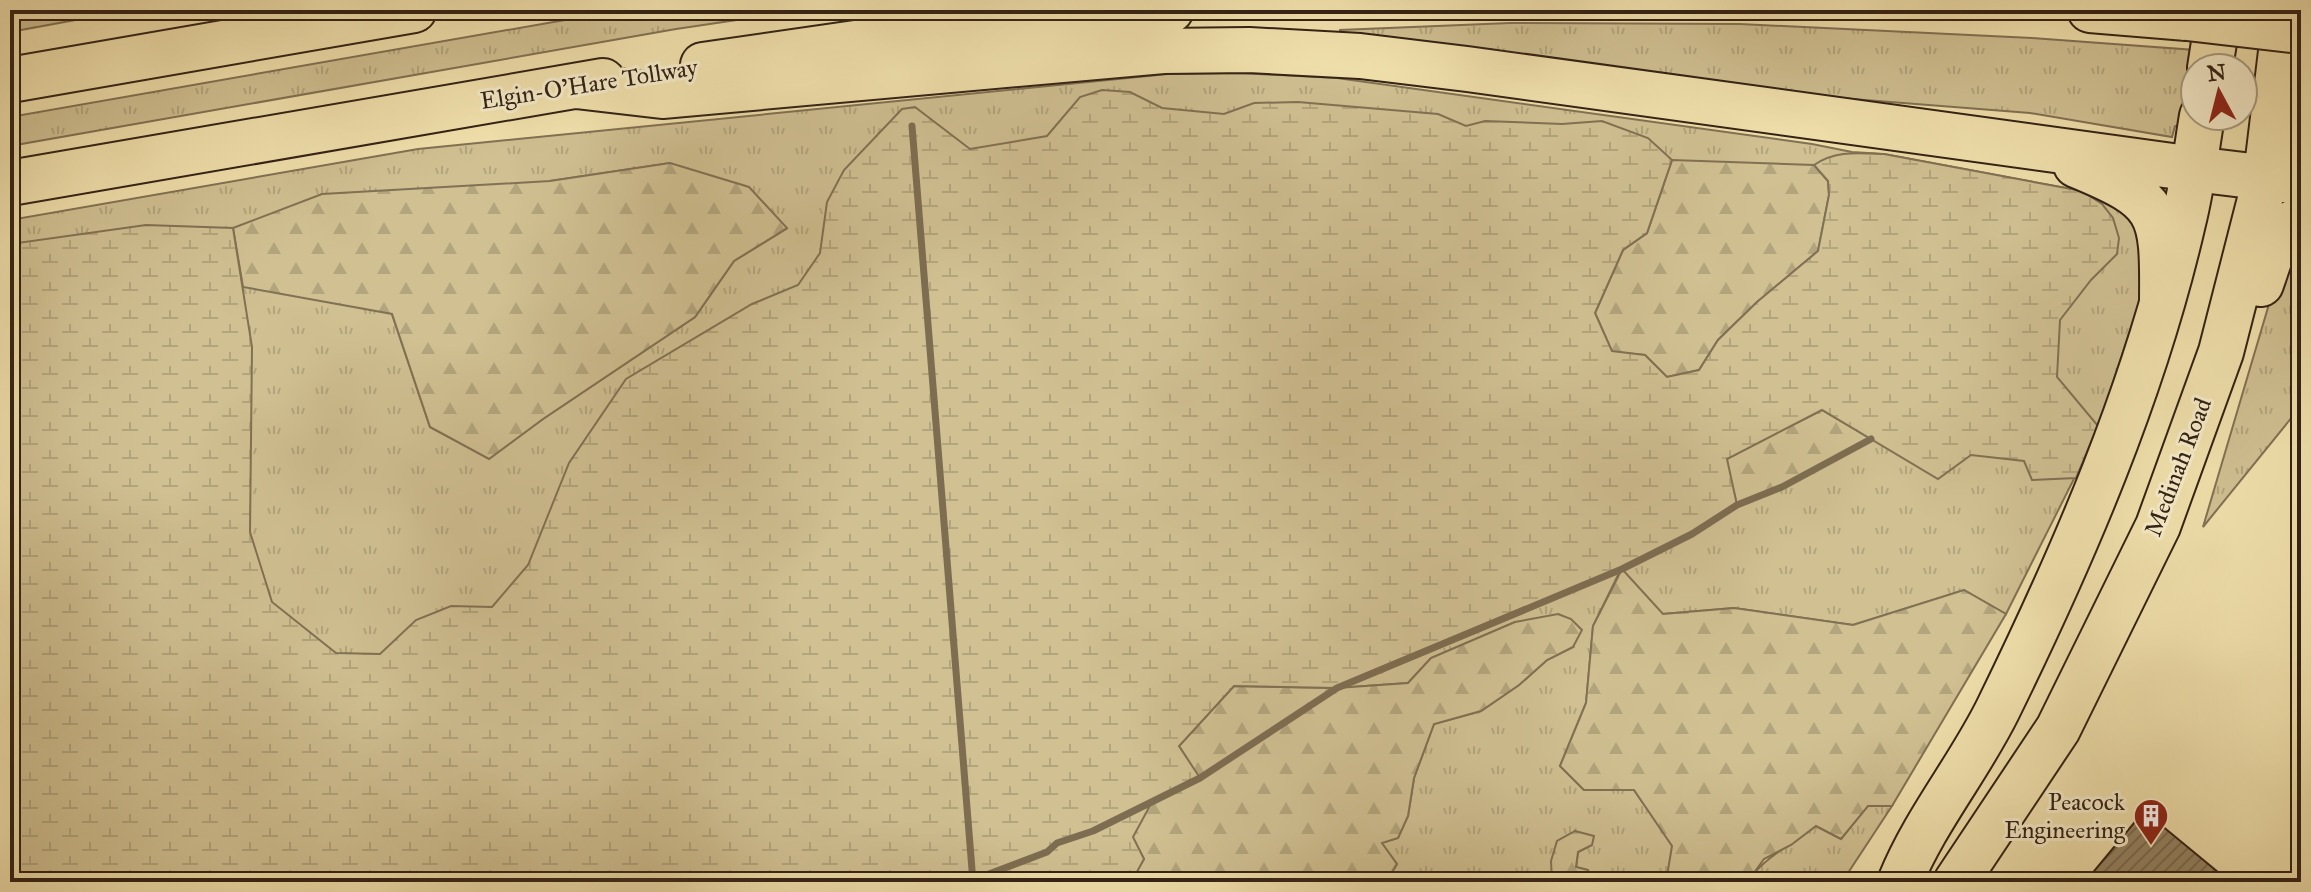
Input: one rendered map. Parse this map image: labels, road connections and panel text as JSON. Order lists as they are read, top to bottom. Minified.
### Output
{"streets":{"main road":["Elgin-O'Hare Tollway","Medinah Road"]},"places":{"building":["Peacock Engineering"]},"north":"top"}
